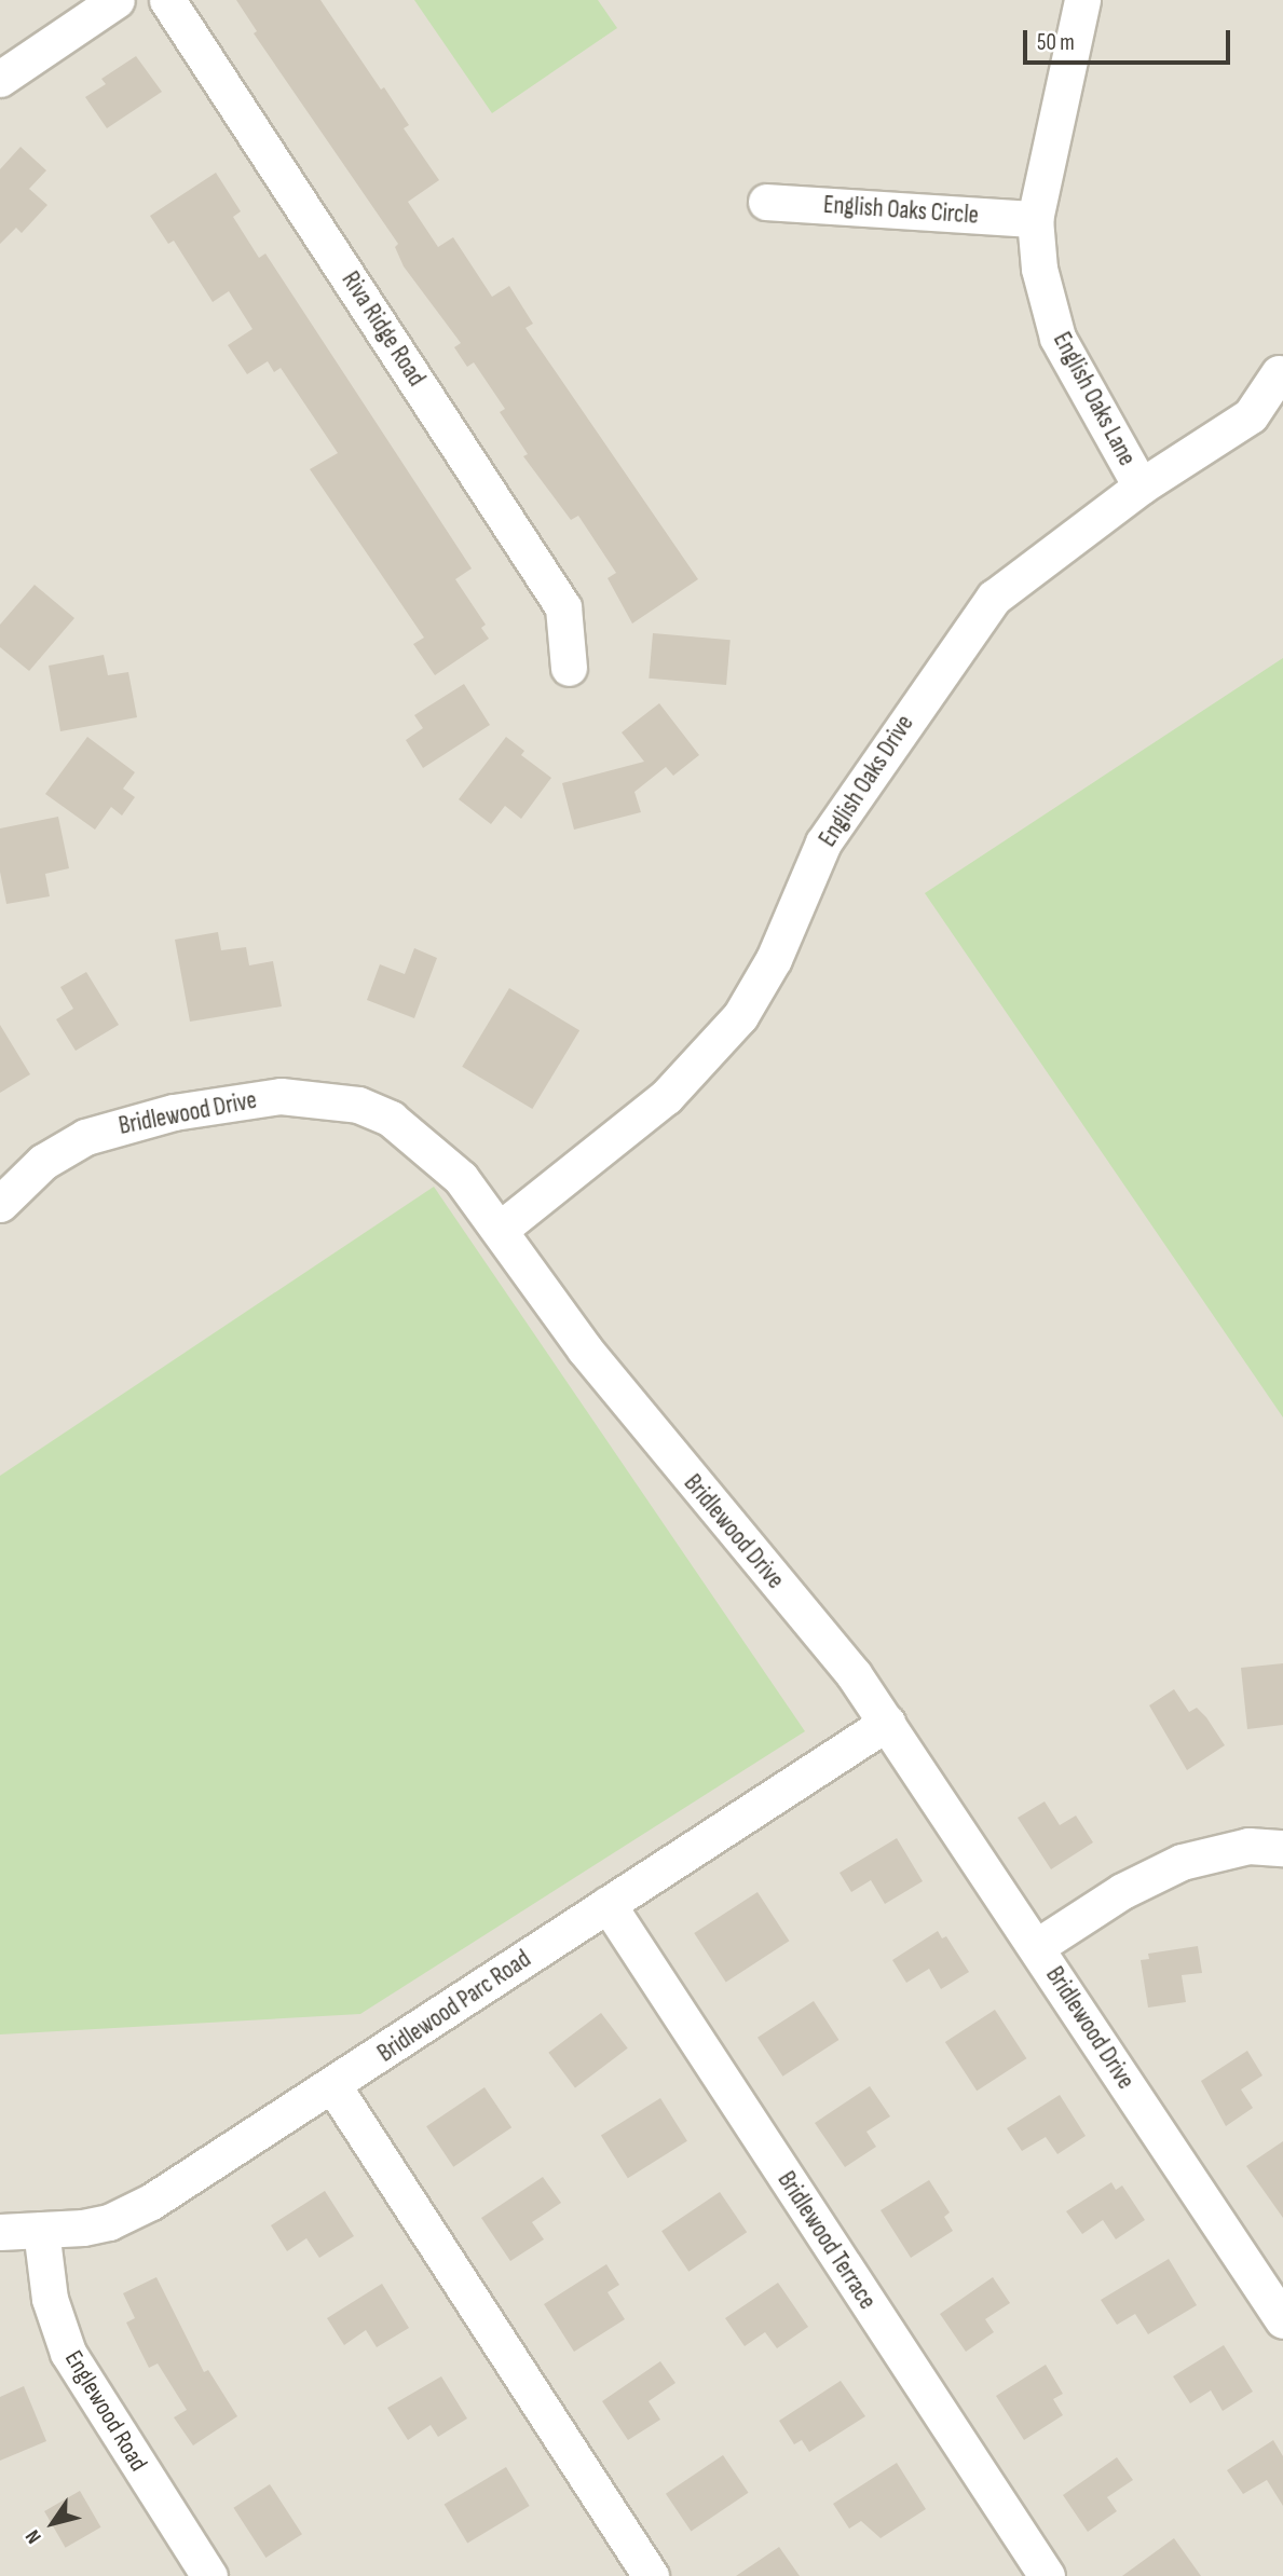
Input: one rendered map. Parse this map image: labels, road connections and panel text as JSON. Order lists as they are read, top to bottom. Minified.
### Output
{"streets":{"street":["English Oaks Circle","Riva Ridge Road","English Oaks Lane","English Oaks Drive","Bridlewood Drive","Bridlewood Parc Road","Bridlewood Terrace","Englewood Road"]},"crossings":[["English Oaks Circle","English Oaks Lane"],["English Oaks Lane","English Oaks Drive"],["English Oaks Drive","Bridlewood Drive"],["Bridlewood Drive","Bridlewood Parc Road"],["Bridlewood Parc Road","Bridlewood Terrace"],["Bridlewood Parc Road","Englewood Road"]],"scale_bar":"50 m","north":"bottom left"}
